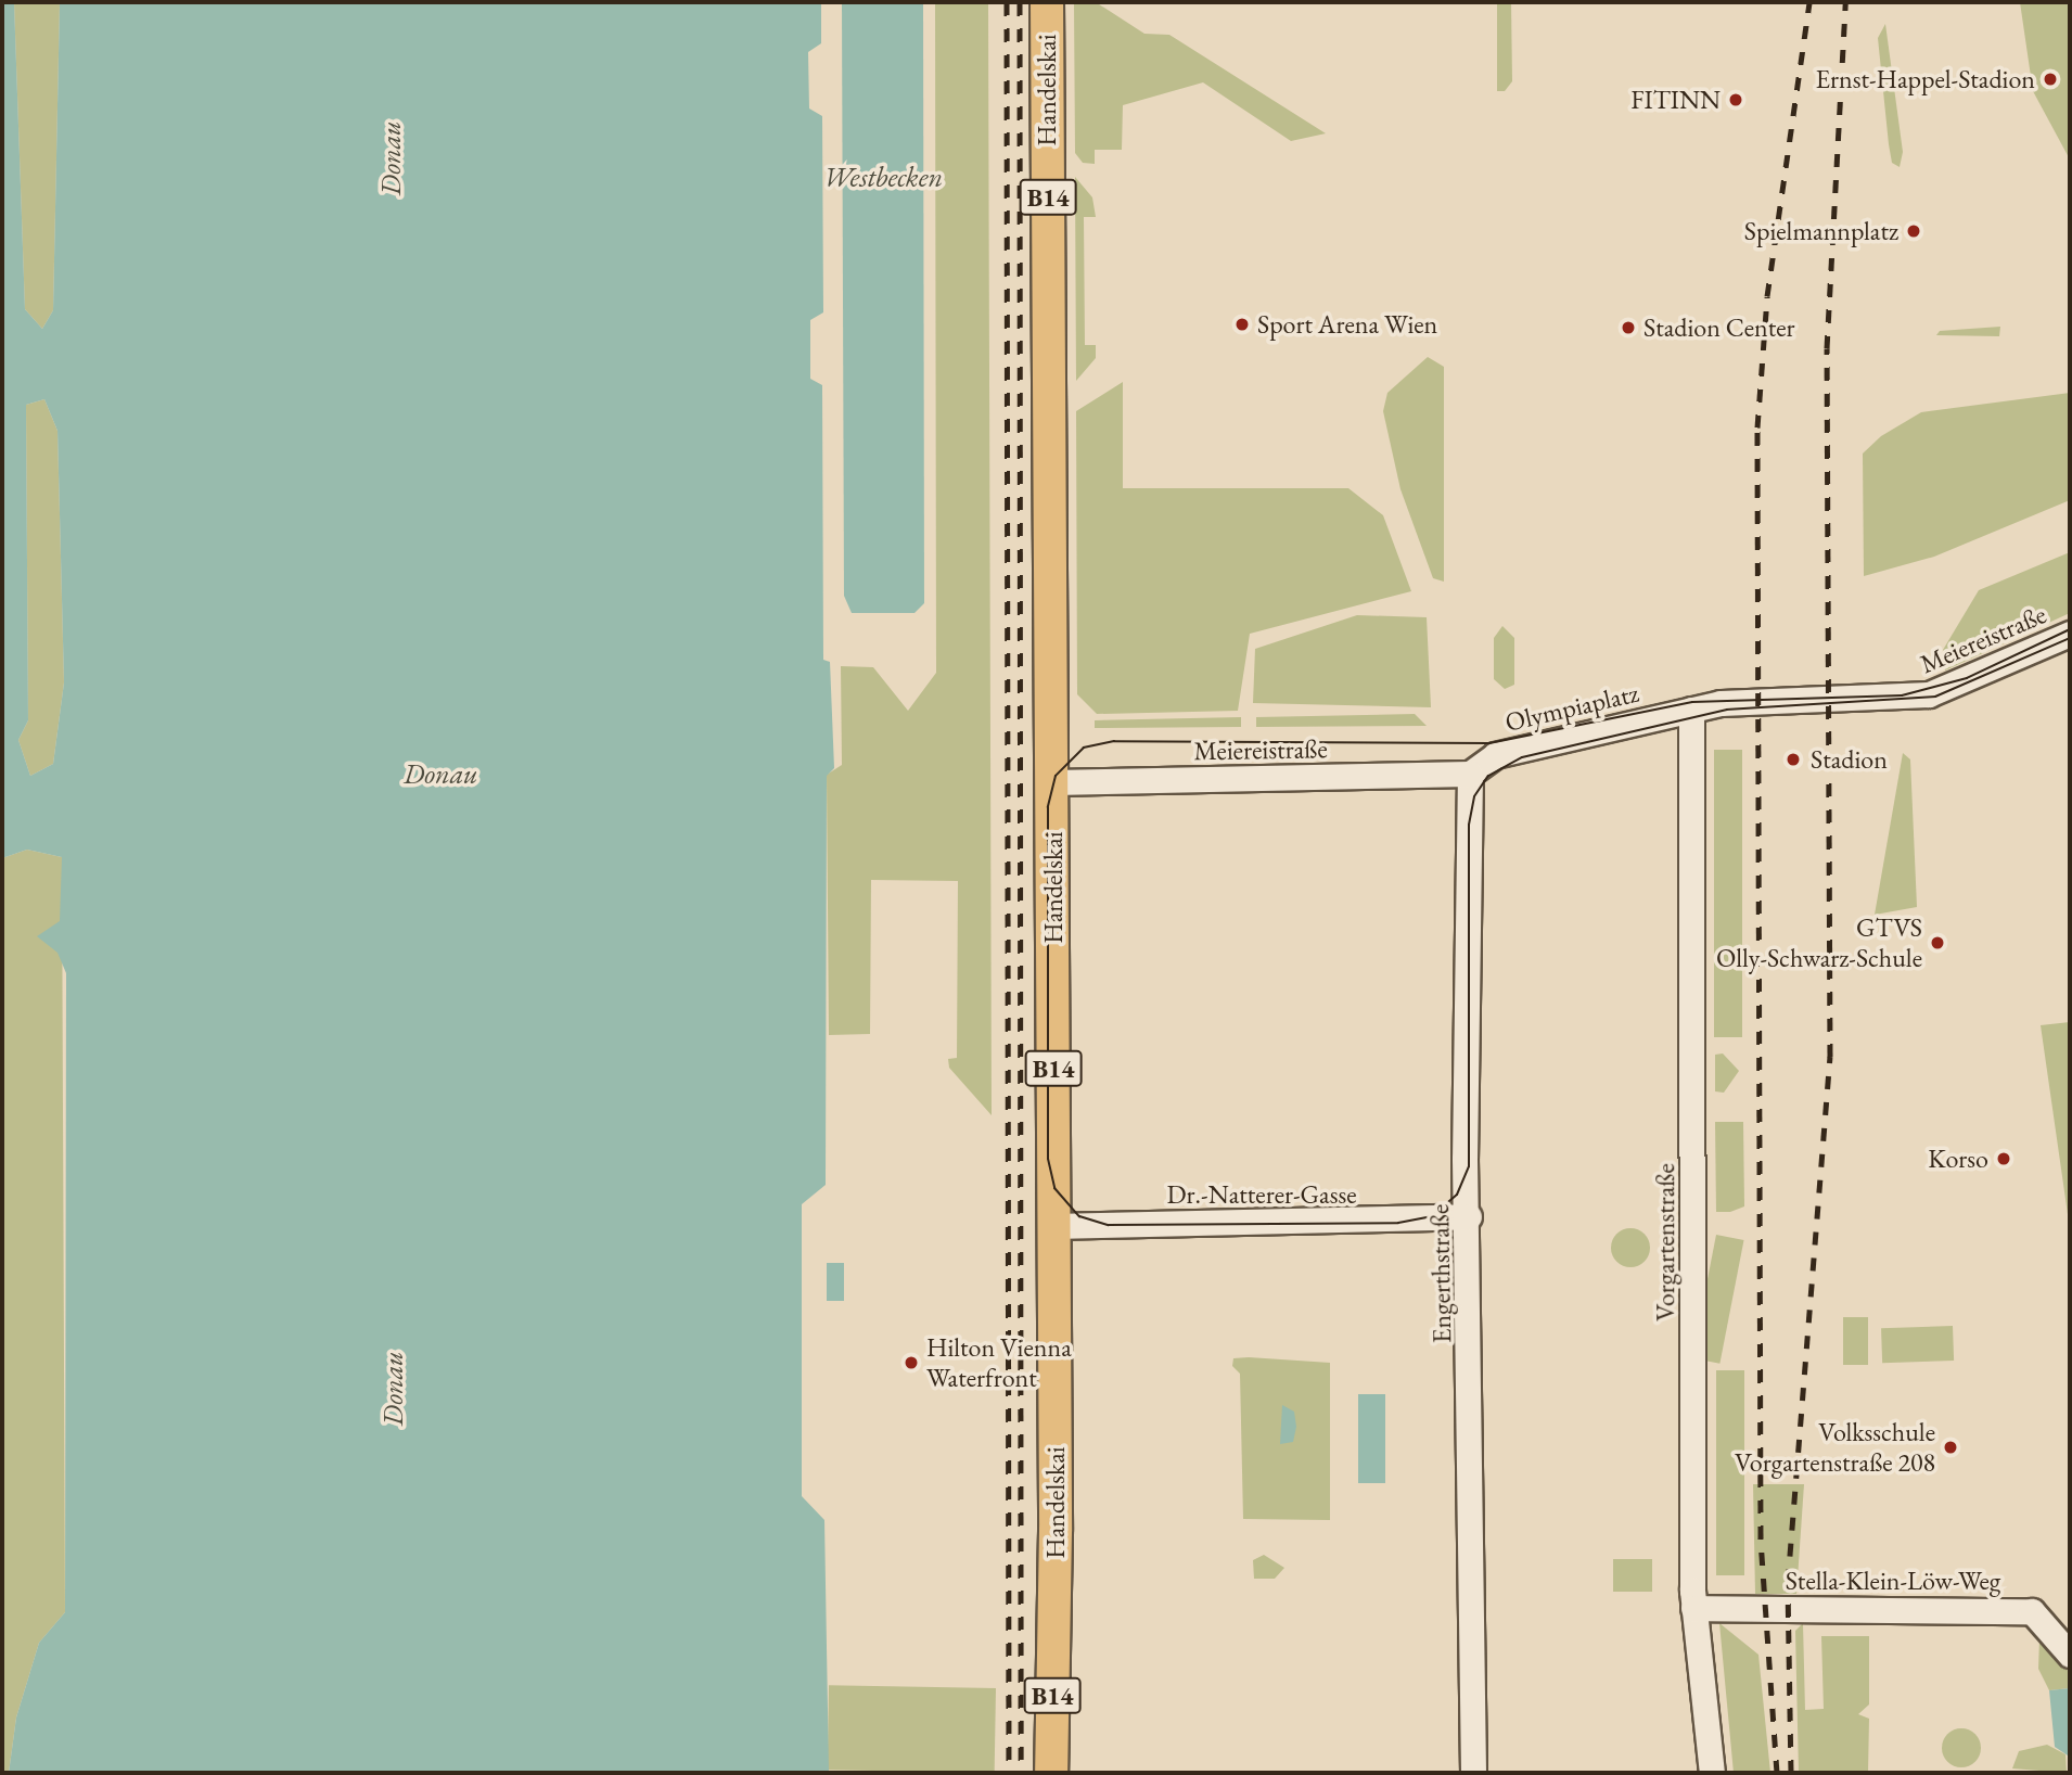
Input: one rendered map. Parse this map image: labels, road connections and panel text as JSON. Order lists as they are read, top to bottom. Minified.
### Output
{"streets":{"main road":["Handelskai","B14"],"street":["Meiereistraße","Olympiaplatz","Dr.-Natterer-Gasse","Vorgartenstraße","Engerthstraße","Stella-Klein-Löw-Weg"]},"crossings":[["Handelskai","Meiereistraße"],["Handelskai","Dr.-Natterer-Gasse"],["Meiereistraße","Olympiaplatz"],["Meiereistraße","Vorgartenstraße"],["Meiereistraße","Engerthstraße"],["Olympiaplatz","Vorgartenstraße"],["Olympiaplatz","Engerthstraße"],["Dr.-Natterer-Gasse","Engerthstraße"],["Vorgartenstraße","Stella-Klein-Löw-Weg"]],"water":["Donau","Westbecken"],"places":["Ernst-Happel-Stadion","FITINN","Spielmannplatz","Sport Arena Wien","Stadion Center","Stadion","GTVS Olly-Schwarz-Schule","Korso","Hilton Vienna Waterfront","Volksschule Vorgartenstraße 208"]}
